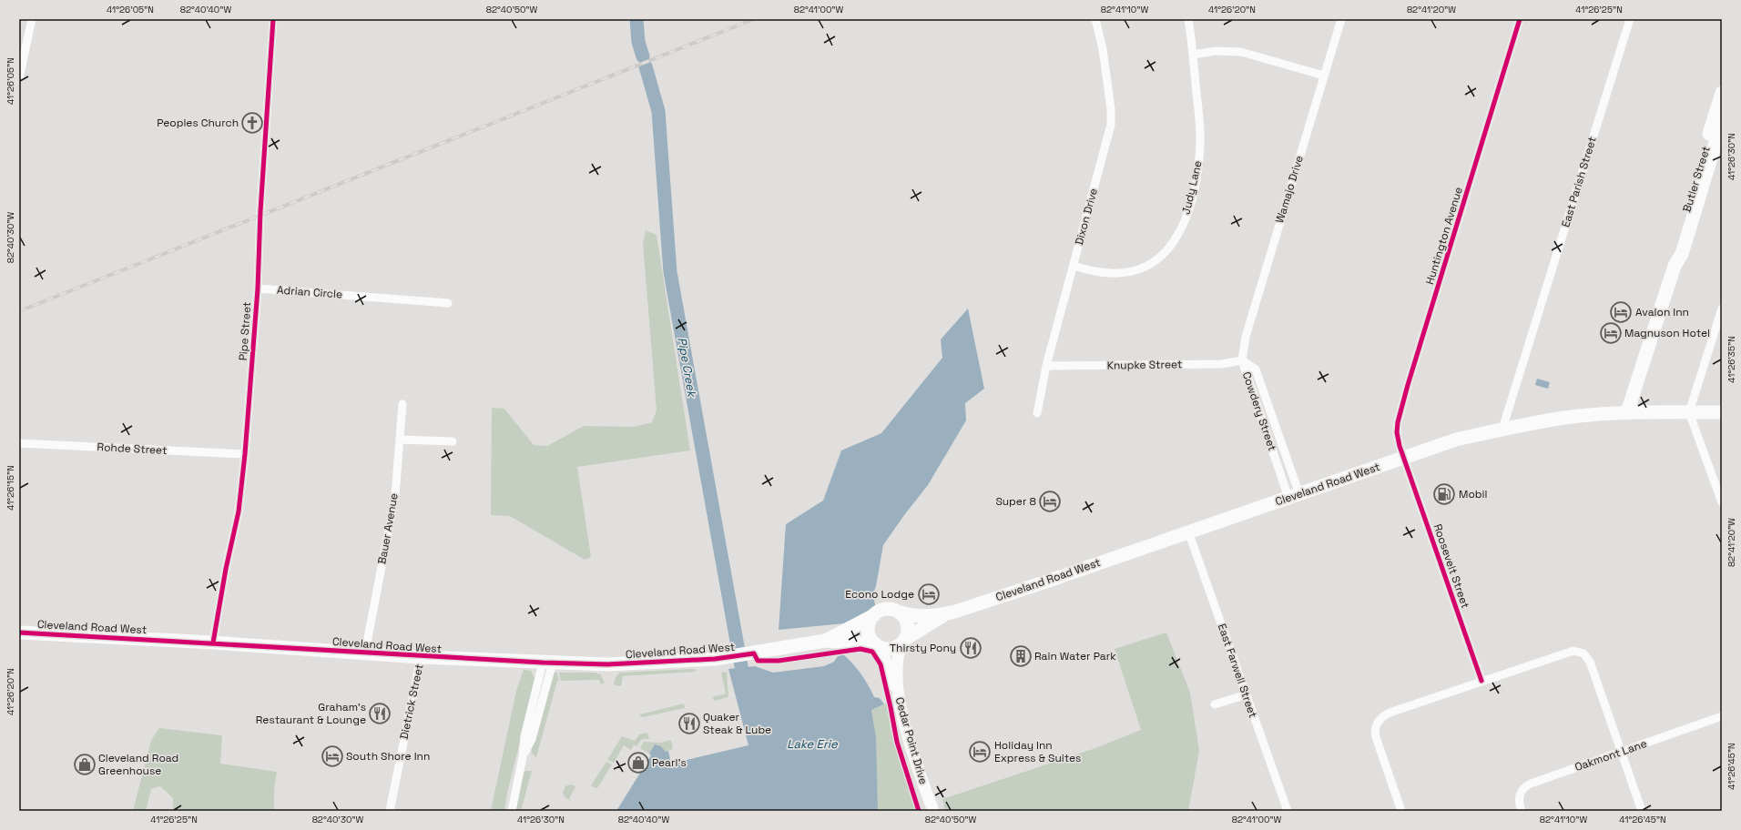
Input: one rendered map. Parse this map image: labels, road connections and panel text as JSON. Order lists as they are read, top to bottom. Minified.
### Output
{"streets":{"main road":["Butler Street","Cleveland Road West","Cedar Point Drive"],"street":["East Parish Street","Judy Lane","Wamajo Drive","Dixon Drive","Huntington Avenue","Adrian Circle","Pipe Street","Knupke Street","Cowdery Street","Rohde Street","Bauer Avenue","Roosevelt Street","East Farwell Street","Dietrick Street","Oakmont Lane"]},"crossings":[["Butler Street","Cleveland Road West"],["East Parish Street","Cleveland Road West"],["Judy Lane","Dixon Drive"],["Wamajo Drive","Knupke Street"],["Wamajo Drive","Cowdery Street"],["Dixon Drive","Knupke Street"],["Huntington Avenue","Cleveland Road West"],["Huntington Avenue","Roosevelt Street"],["Adrian Circle","Pipe Street"],["Pipe Street","Rohde Street"],["Pipe Street","Cleveland Road West"],["Knupke Street","Cowdery Street"],["Cowdery Street","Cleveland Road West"],["Cleveland Road West","Bauer Avenue"],["Cleveland Road West","Roosevelt Street"],["Cleveland Road West","East Farwell Street"],["Cleveland Road West","Dietrick Street"],["Cleveland Road West","Cedar Point Drive"]],"water":["Pipe Creek","Lake Erie"],"places":{"church":["Peoples Church"],"hotel":["Avalon Inn","Magnuson Hotel","Super 8","Econo Lodge","Holiday Inn Express & Suites","South Shore Inn"],"fuel station":["Mobil"],"restaurant":["Thirsty Pony","Graham's Restaurant & Lounge","Quaker Steak & Lube"],"building":["Rain Water Park"],"shop":["Pearl's","Cleveland Road Greenhouse"]},"coordinates":["41°26'05\"N","82°40'40\"W","82°40'50\"W","82°41'00\"W","82°41'10\"W","41°26'20\"N","82°41'20\"W","41°26'25\"N","41°26'30\"N","82°40'30\"W","41°26'35\"N","41°26'15\"N","41°26'45\"N"]}
